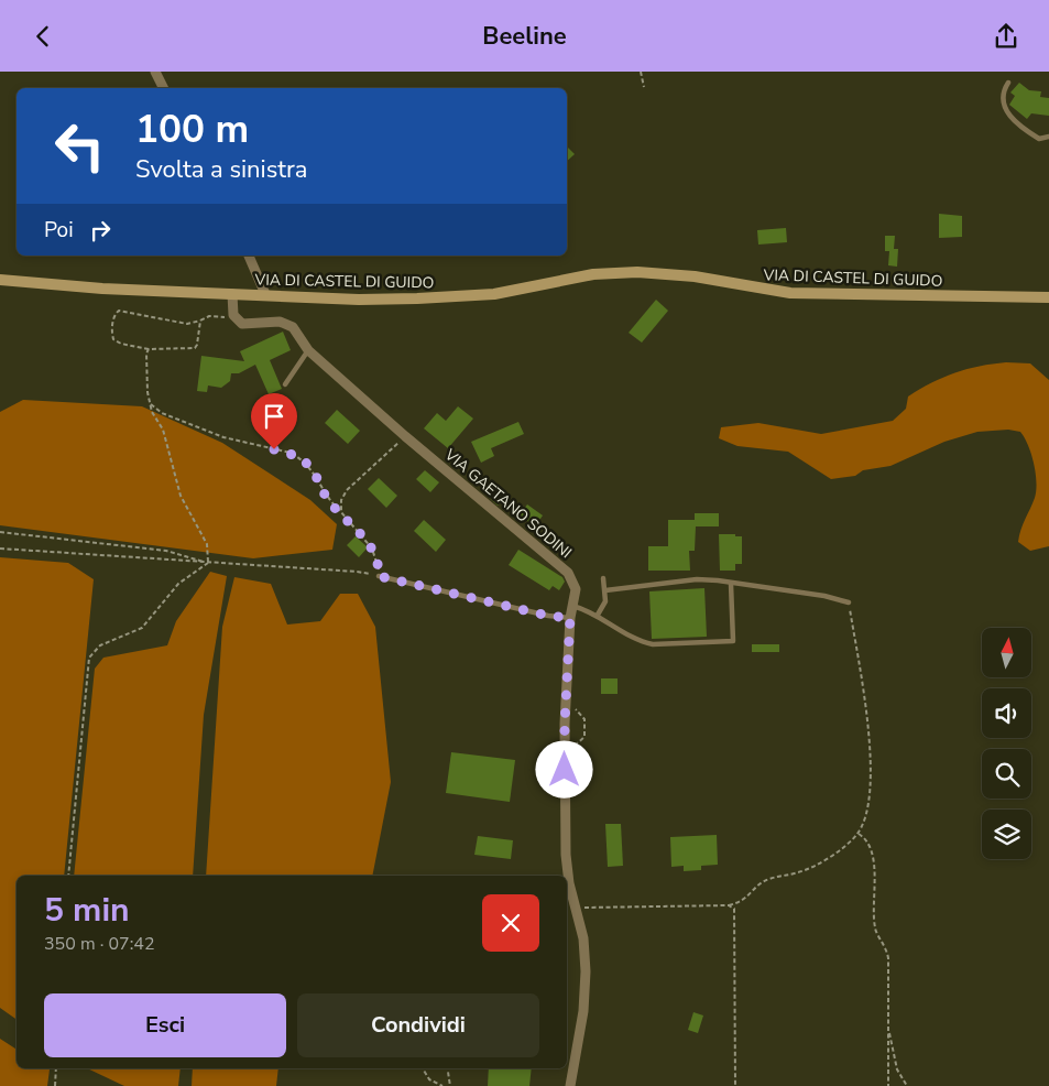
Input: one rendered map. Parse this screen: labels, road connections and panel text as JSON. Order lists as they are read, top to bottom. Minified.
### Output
{"streets":{"street":["VIA DI CASTEL DI GUIDO","VIA GAETANO SODINI"]},"north":"top","page":{"header":"Beeline","turn":["100 m","Svolta a sinistra"],"then":"Poi","heading":["5 min","350 m · 07:42"],"buttons":["Esci","Condividi"]}}
